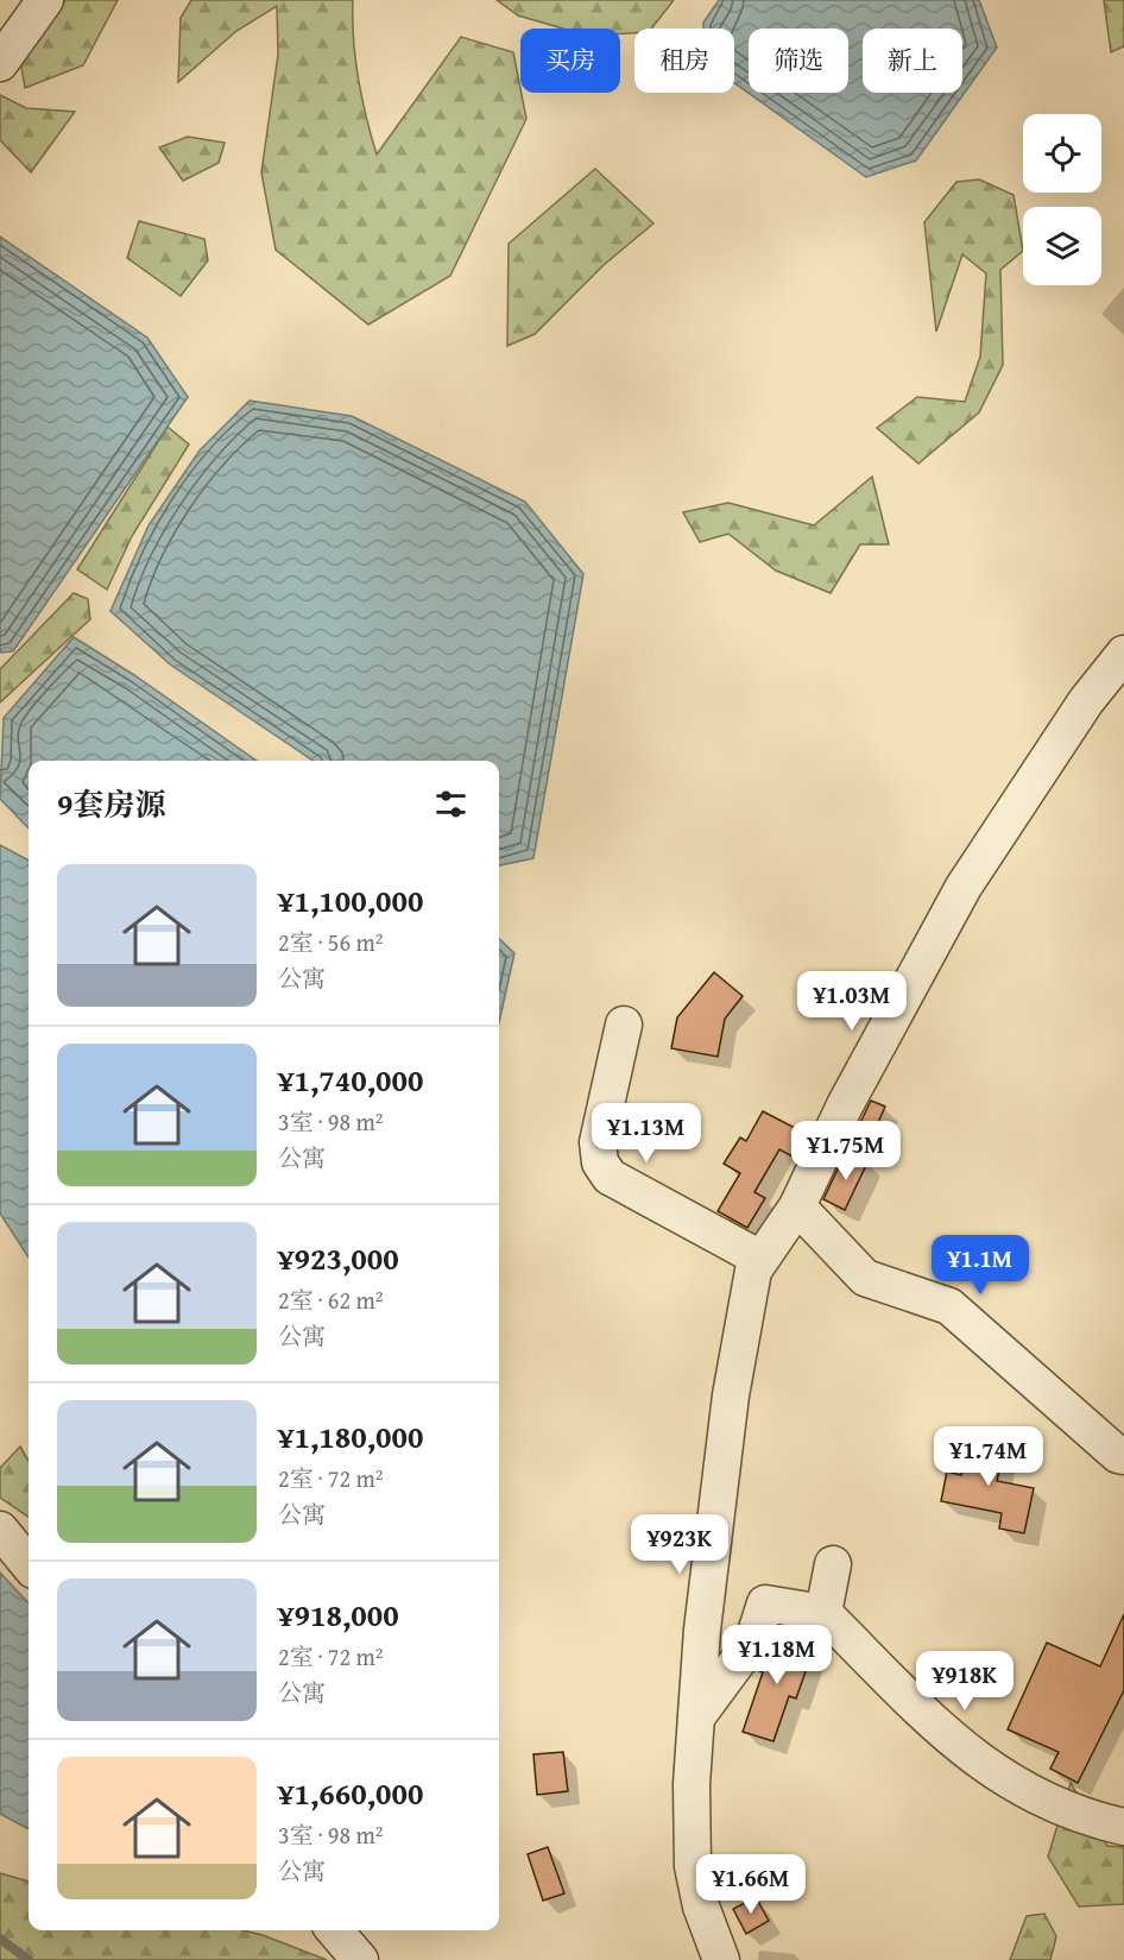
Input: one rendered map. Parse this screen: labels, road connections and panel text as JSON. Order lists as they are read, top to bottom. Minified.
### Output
{"page":{"chip":["买房","租房","筛选","新上"],"heading":"9套房源","list":[{"name":"¥1,100,000","note":"2室 · 56 m² · 公寓"},{"name":"¥1,740,000","note":"3室 · 98 m² · 公寓"},{"name":"¥923,000","note":"2室 · 62 m² · 公寓"},{"name":"¥1,180,000","note":"2室 · 72 m² · 公寓"},{"name":"¥918,000","note":"2室 · 72 m² · 公寓"},{"name":"¥1,660,000","note":"3室 · 98 m² · 公寓"}],"price":["¥1.03M","¥1.13M","¥1.75M","¥1.1M","¥1.74M","¥923K","¥1.18M","¥918K","¥1.66M"]}}
